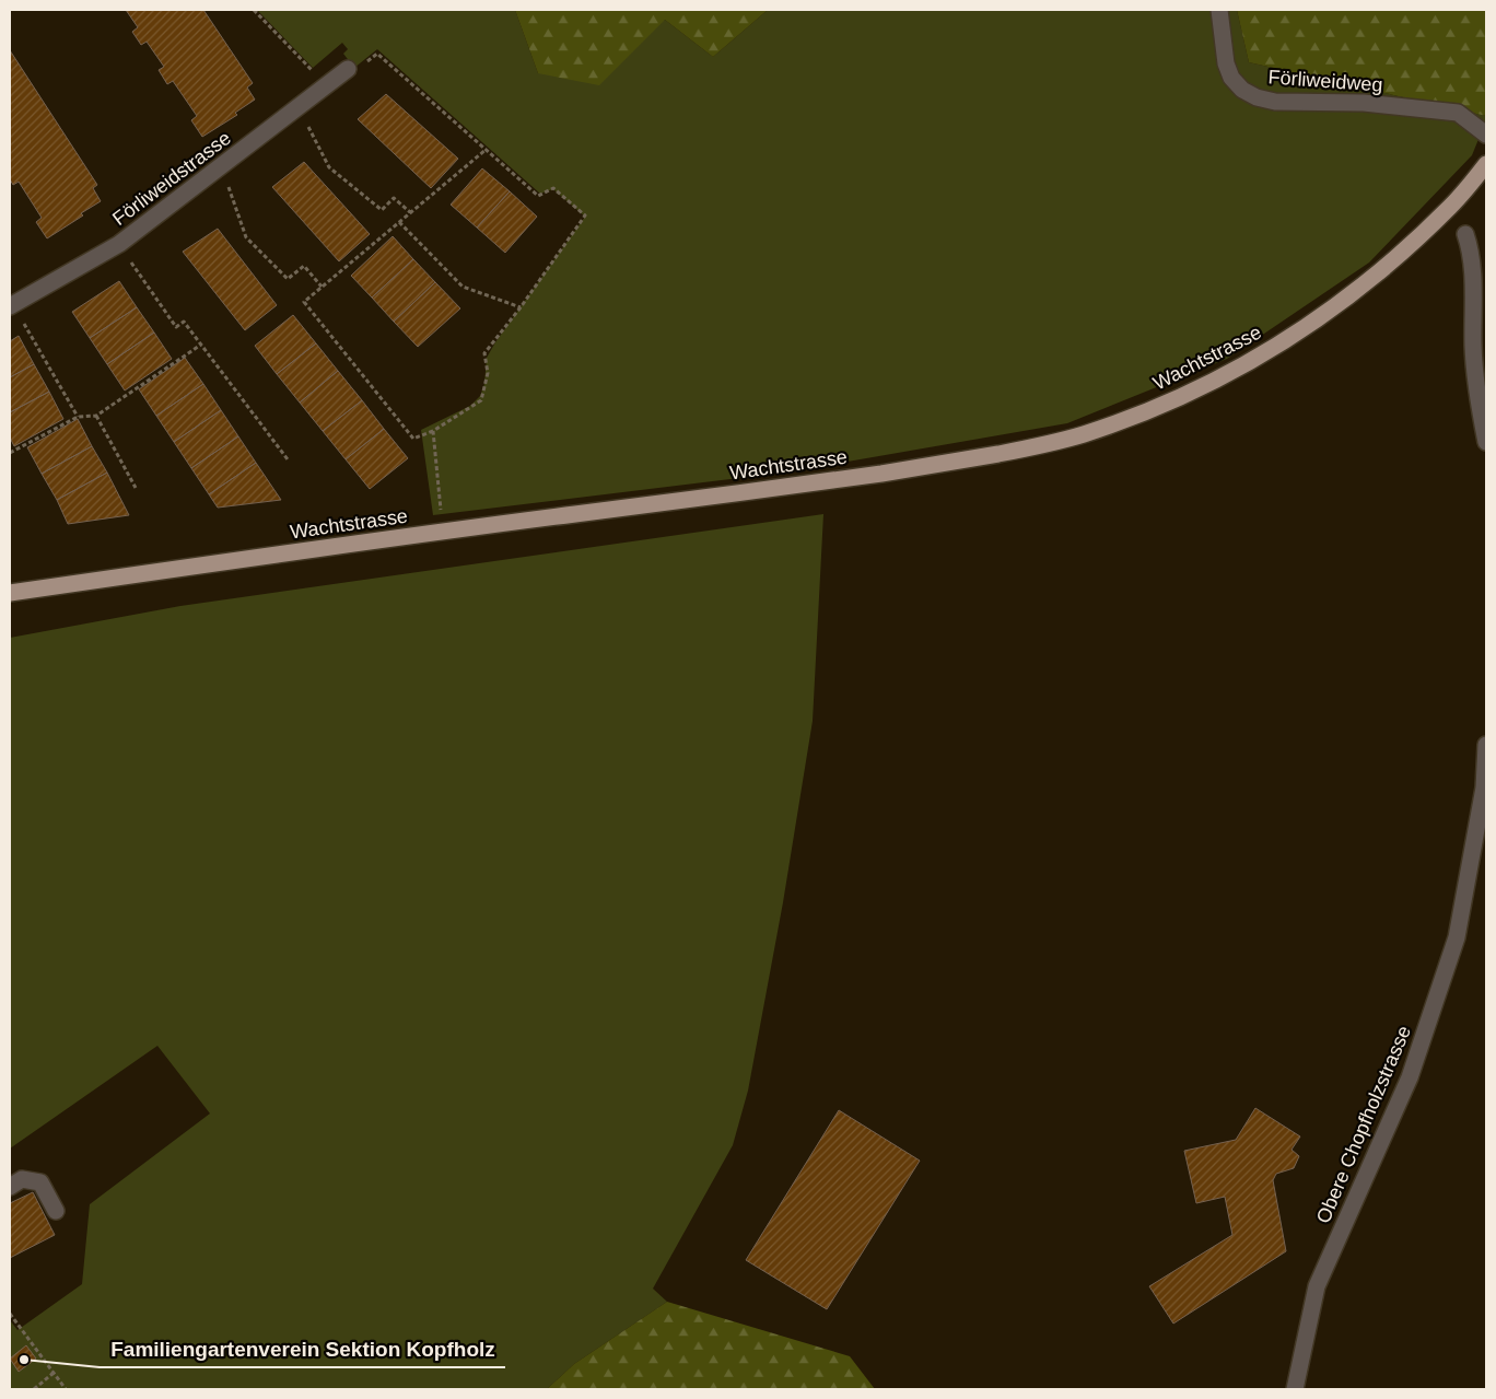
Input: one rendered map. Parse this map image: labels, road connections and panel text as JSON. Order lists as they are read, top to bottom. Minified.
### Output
{"streets":{"main road":["Wachtstrasse"],"street":["Förliweidweg","Förliweidstrasse","Obere Chopfholzstrasse"]},"places":["Familiengartenverein Sektion Kopfholz"]}
